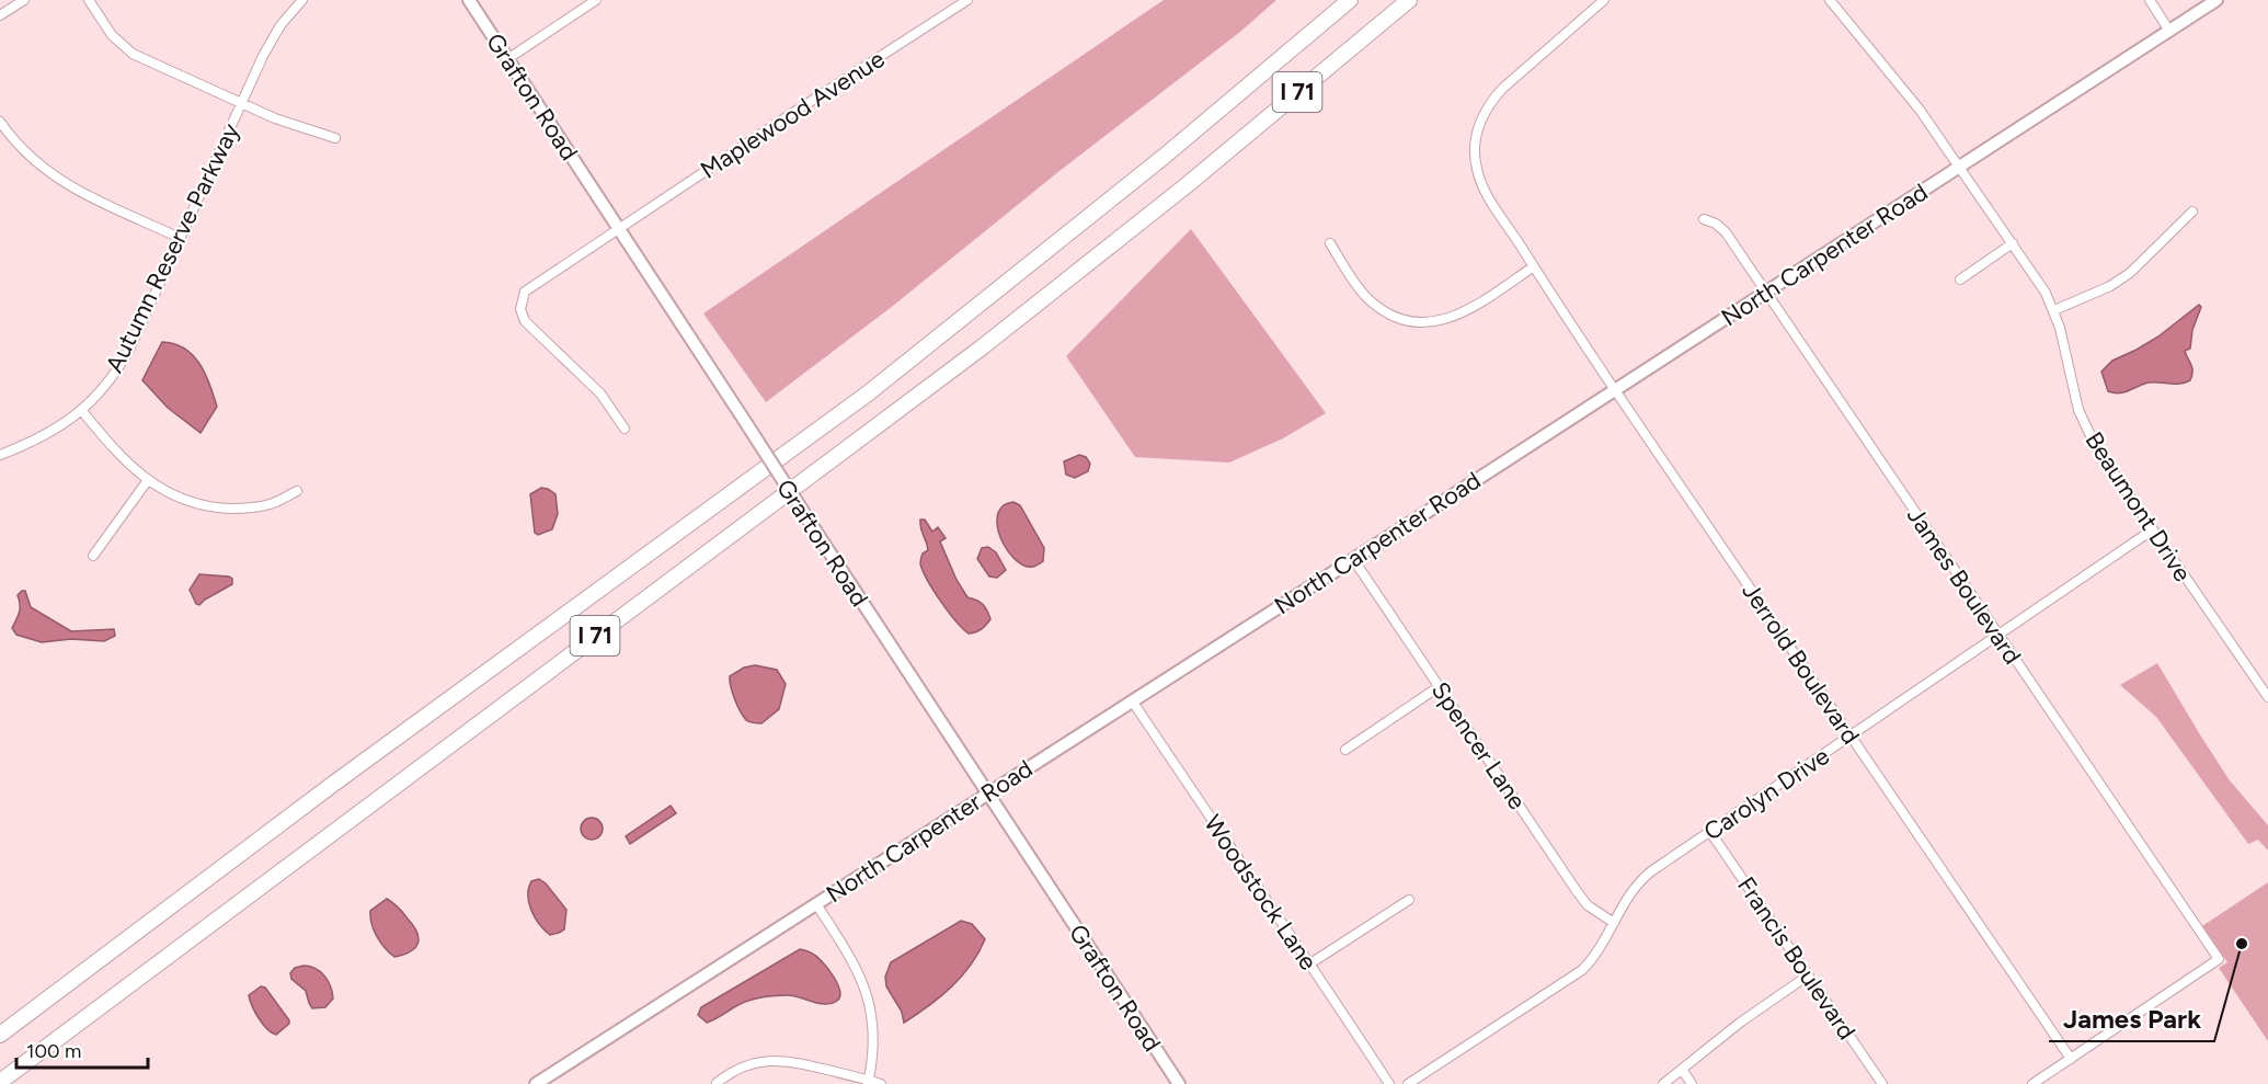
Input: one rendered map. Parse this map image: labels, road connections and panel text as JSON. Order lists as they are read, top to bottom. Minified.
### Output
{"streets":{"highway":["I 71"],"street":["Grafton Road","Maplewood Avenue","Autumn Reserve Parkway","North Carpenter Road","Beaumont Drive","James Boulevard","Jerrold Boulevard","Spencer Lane","Carolyn Drive","Woodstock Lane","Francis Boulevard"]},"crossings":[["Grafton Road","Maplewood Avenue"],["Grafton Road","North Carpenter Road"],["North Carpenter Road","Beaumont Drive"],["North Carpenter Road","James Boulevard"],["North Carpenter Road","Jerrold Boulevard"],["North Carpenter Road","Spencer Lane"],["North Carpenter Road","Woodstock Lane"],["Beaumont Drive","Carolyn Drive"],["James Boulevard","Jerrold Boulevard"],["James Boulevard","Carolyn Drive"],["Jerrold Boulevard","Carolyn Drive"],["Spencer Lane","Carolyn Drive"],["Carolyn Drive","Francis Boulevard"]],"places":["James Park"],"scale_bar":"100 m"}
